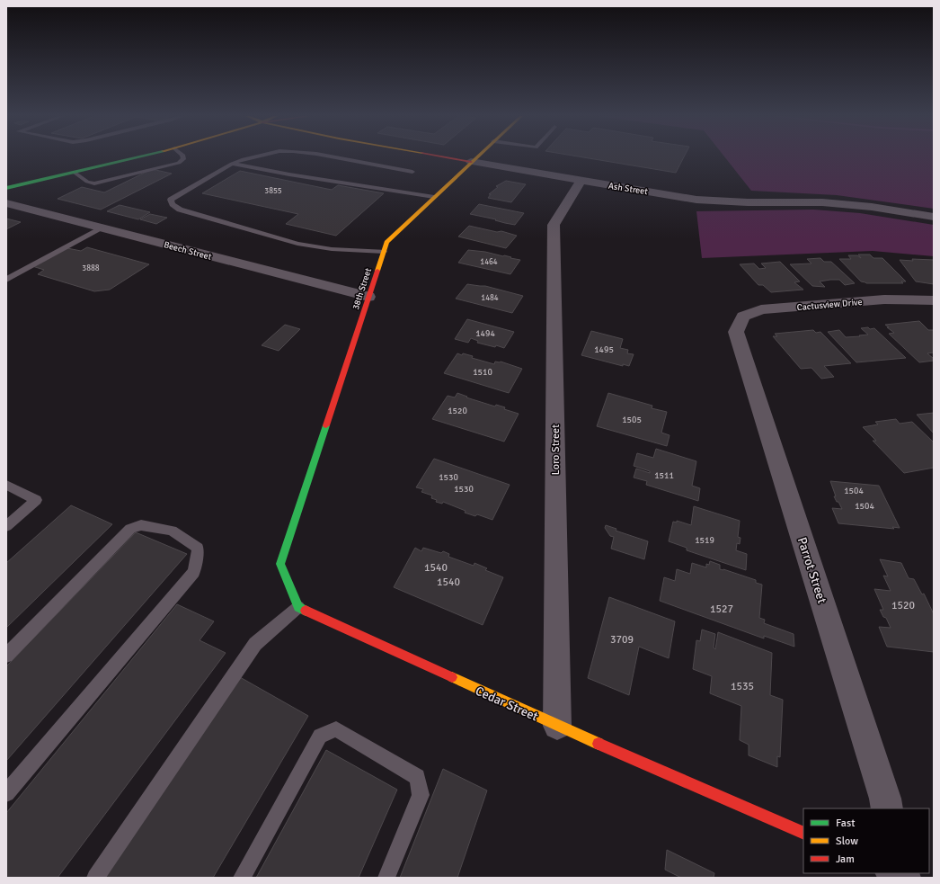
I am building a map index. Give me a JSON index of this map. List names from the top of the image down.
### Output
{
  "streets": {
    "main road": ["Ash Street", "38th Street", "Cedar Street"],
    "street": [
      "Beech Street",
      "Cactusview Drive",
      "Loro Street",
      "Parrot Street"
    ]
  },
  "crossings": [
    ["Ash Street", "38th Street"],
    ["Ash Street", "Loro Street"],
    ["Beech Street", "38th Street"],
    ["38th Street", "Cedar Street"],
    ["Cactusview Drive", "Parrot Street"],
    ["Loro Street", "Cedar Street"]
  ],
  "house_numbers": [
    "3855",
    "1464",
    "3888",
    "1484",
    "1494",
    "1495",
    "1510",
    "1520",
    "1505",
    "1511",
    "1530",
    "1530",
    "1504",
    "1504",
    "1519",
    "1540",
    "1540",
    "1520",
    "1527",
    "3709",
    "1535"
  ],
  "legend": ["Fast", "Slow", "Jam"]
}
